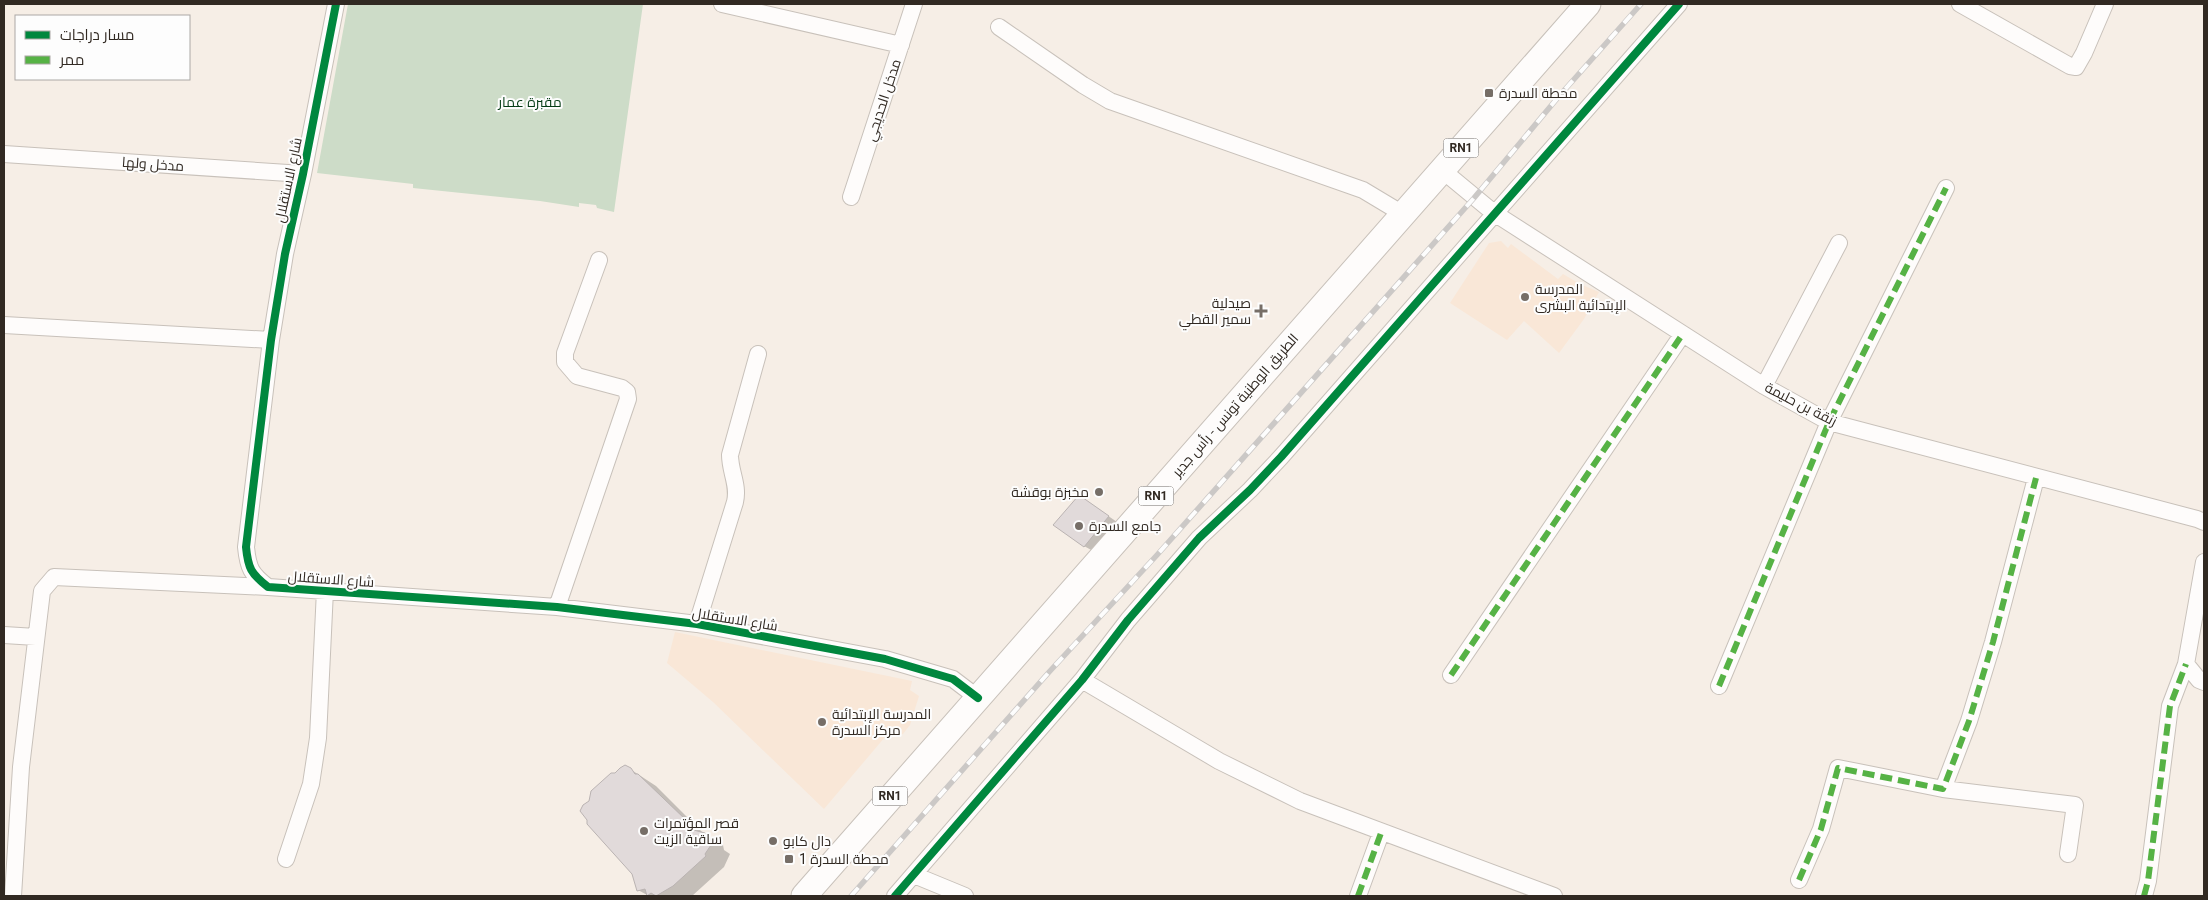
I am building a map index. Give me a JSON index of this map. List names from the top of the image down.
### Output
{
  "streets": {
    "main road": ["RN1", "الطريق الوطنية تونس - رأس جدير"],
    "street": [
      "مدخل الحديجي",
      "مدخل ولها",
      "شارع الاستقلال",
      "زنقة بن حليمة"
    ]
  },
  "crossings": [
    ["مدخل ولها", "شارع الاستقلال"],
    ["شارع الاستقلال", "الطريق الوطنية تونس - رأس جدير"],
    ["زنقة بن حليمة", "الطريق الوطنية تونس - رأس جدير"]
  ],
  "parks": ["مقبرة عمار"],
  "places": {
    "transit": ["محطة السدرة", "محطة السدرة 1"],
    "other": [
      "المدرسة الإبتدائية البشرى",
      "مخبزة بوقشة",
      "جامع السدرة",
      "المدرسة الإبتدائية مركز السدرة",
      "قصر المؤتمرات ساقية الزيت",
      "دال كابو"
    ],
    "health": ["صيدلية سمير القطي"]
  },
  "legend": ["مسار دراجات", "ممر"]
}
